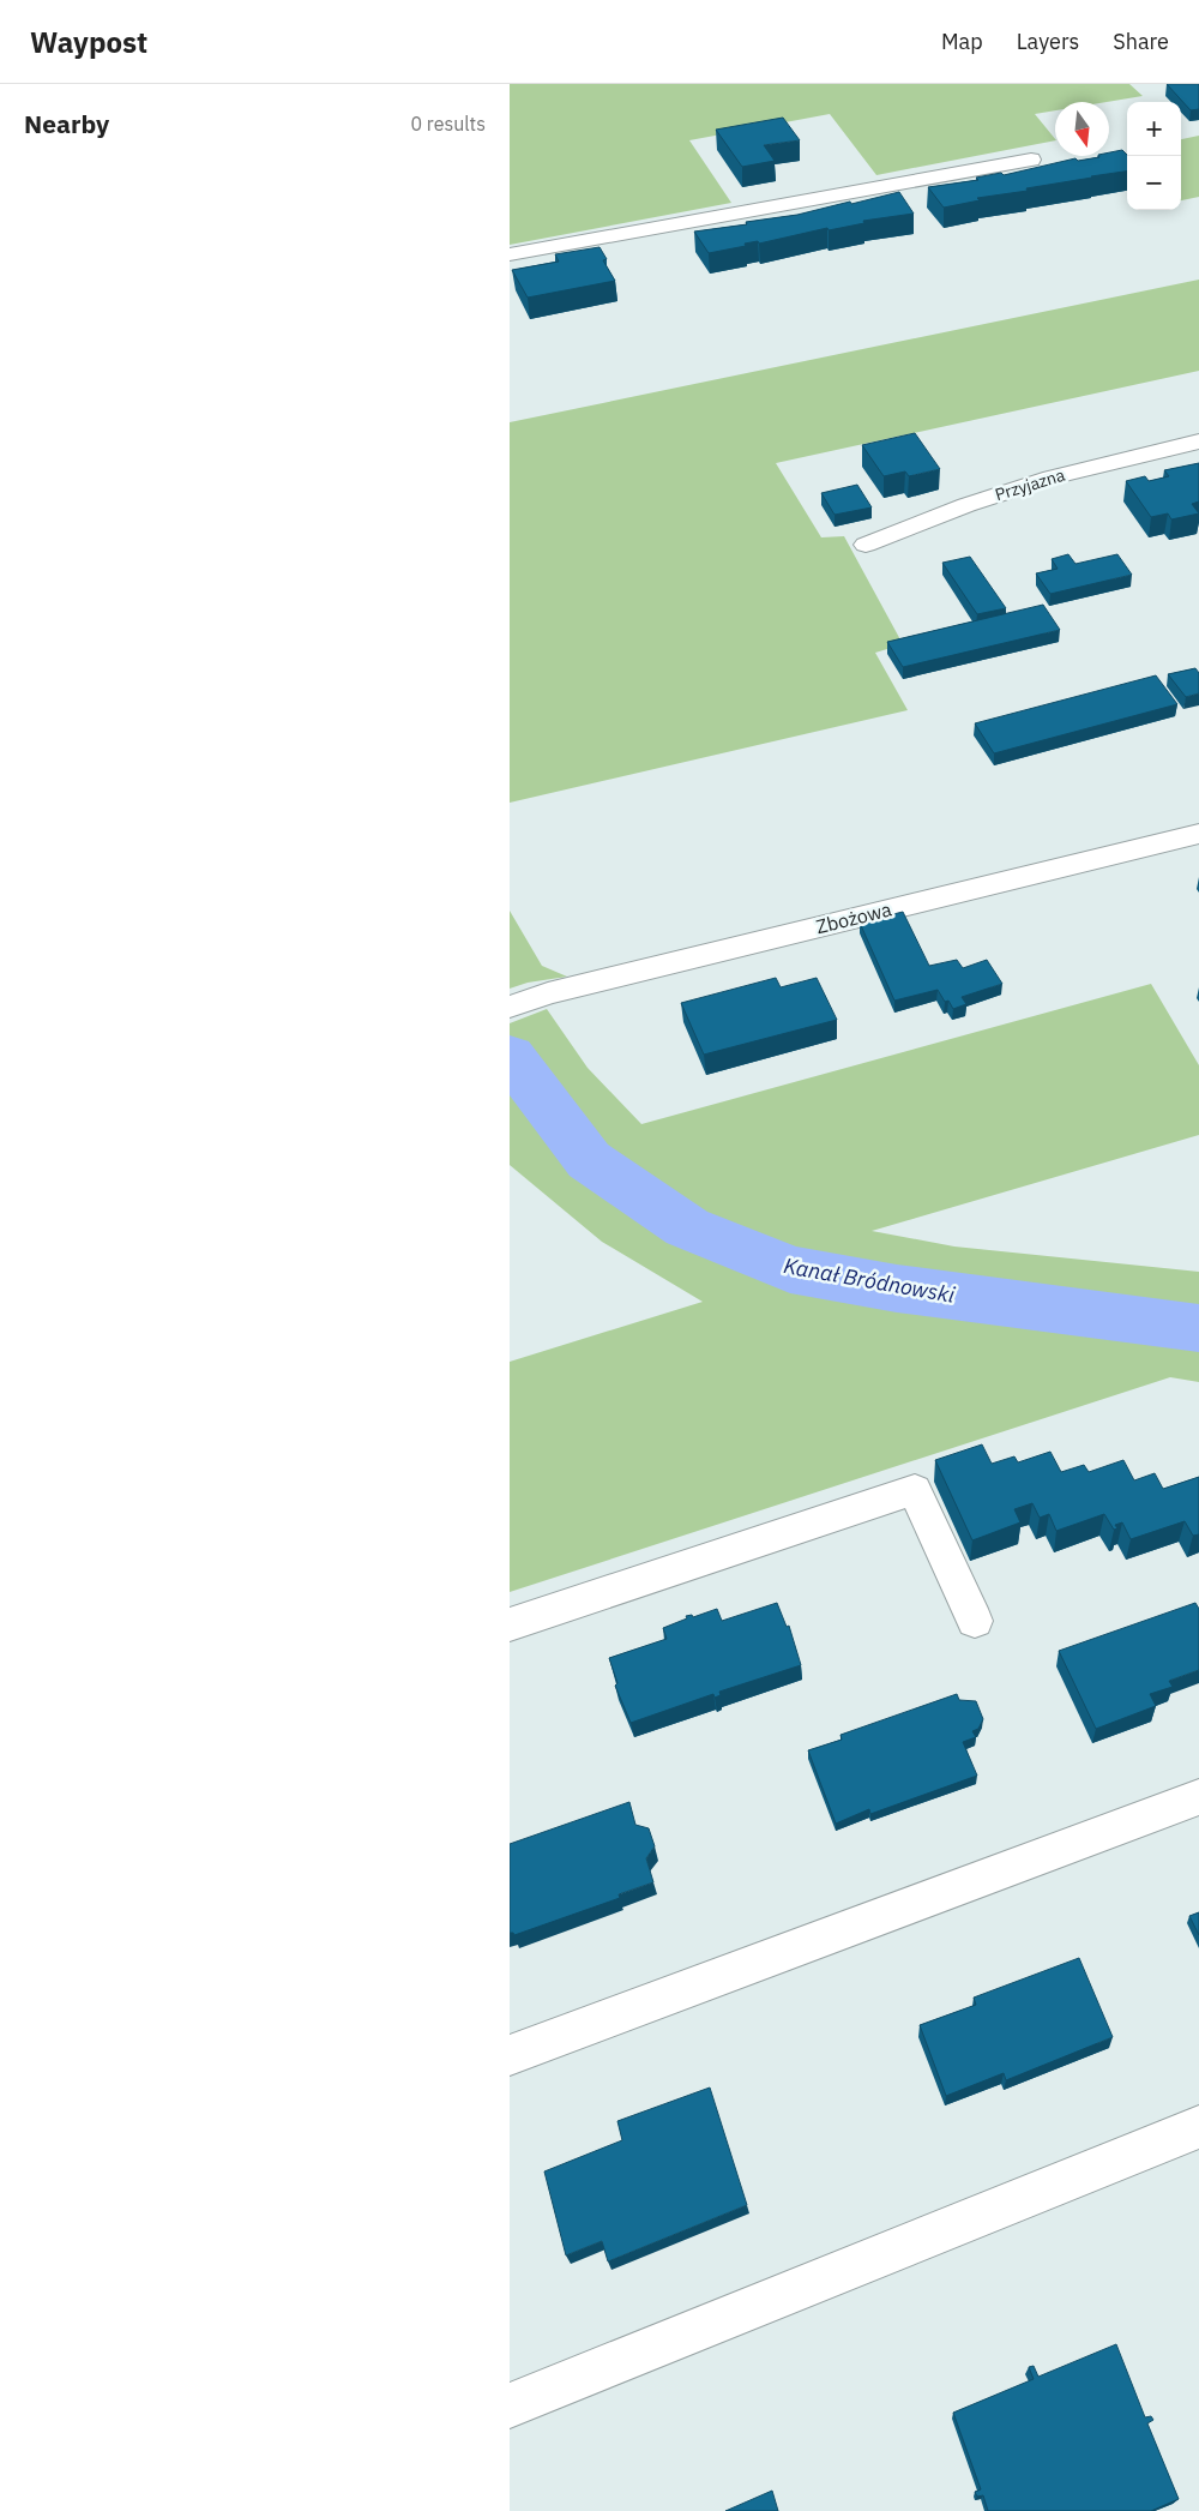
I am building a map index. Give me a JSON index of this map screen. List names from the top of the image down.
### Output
{
  "streets": {
    "street": ["Przyjazna", "Zbożowa"]
  },
  "water": ["Kanał Bródnowski"],
  "north": "bottom",
  "page": {
    "header": "Waypost",
    "nav": ["Map", "Layers", "Share"],
    "heading": ["Nearby", "0 results"],
    "map_buttons": ["+", "−"]
  }
}
